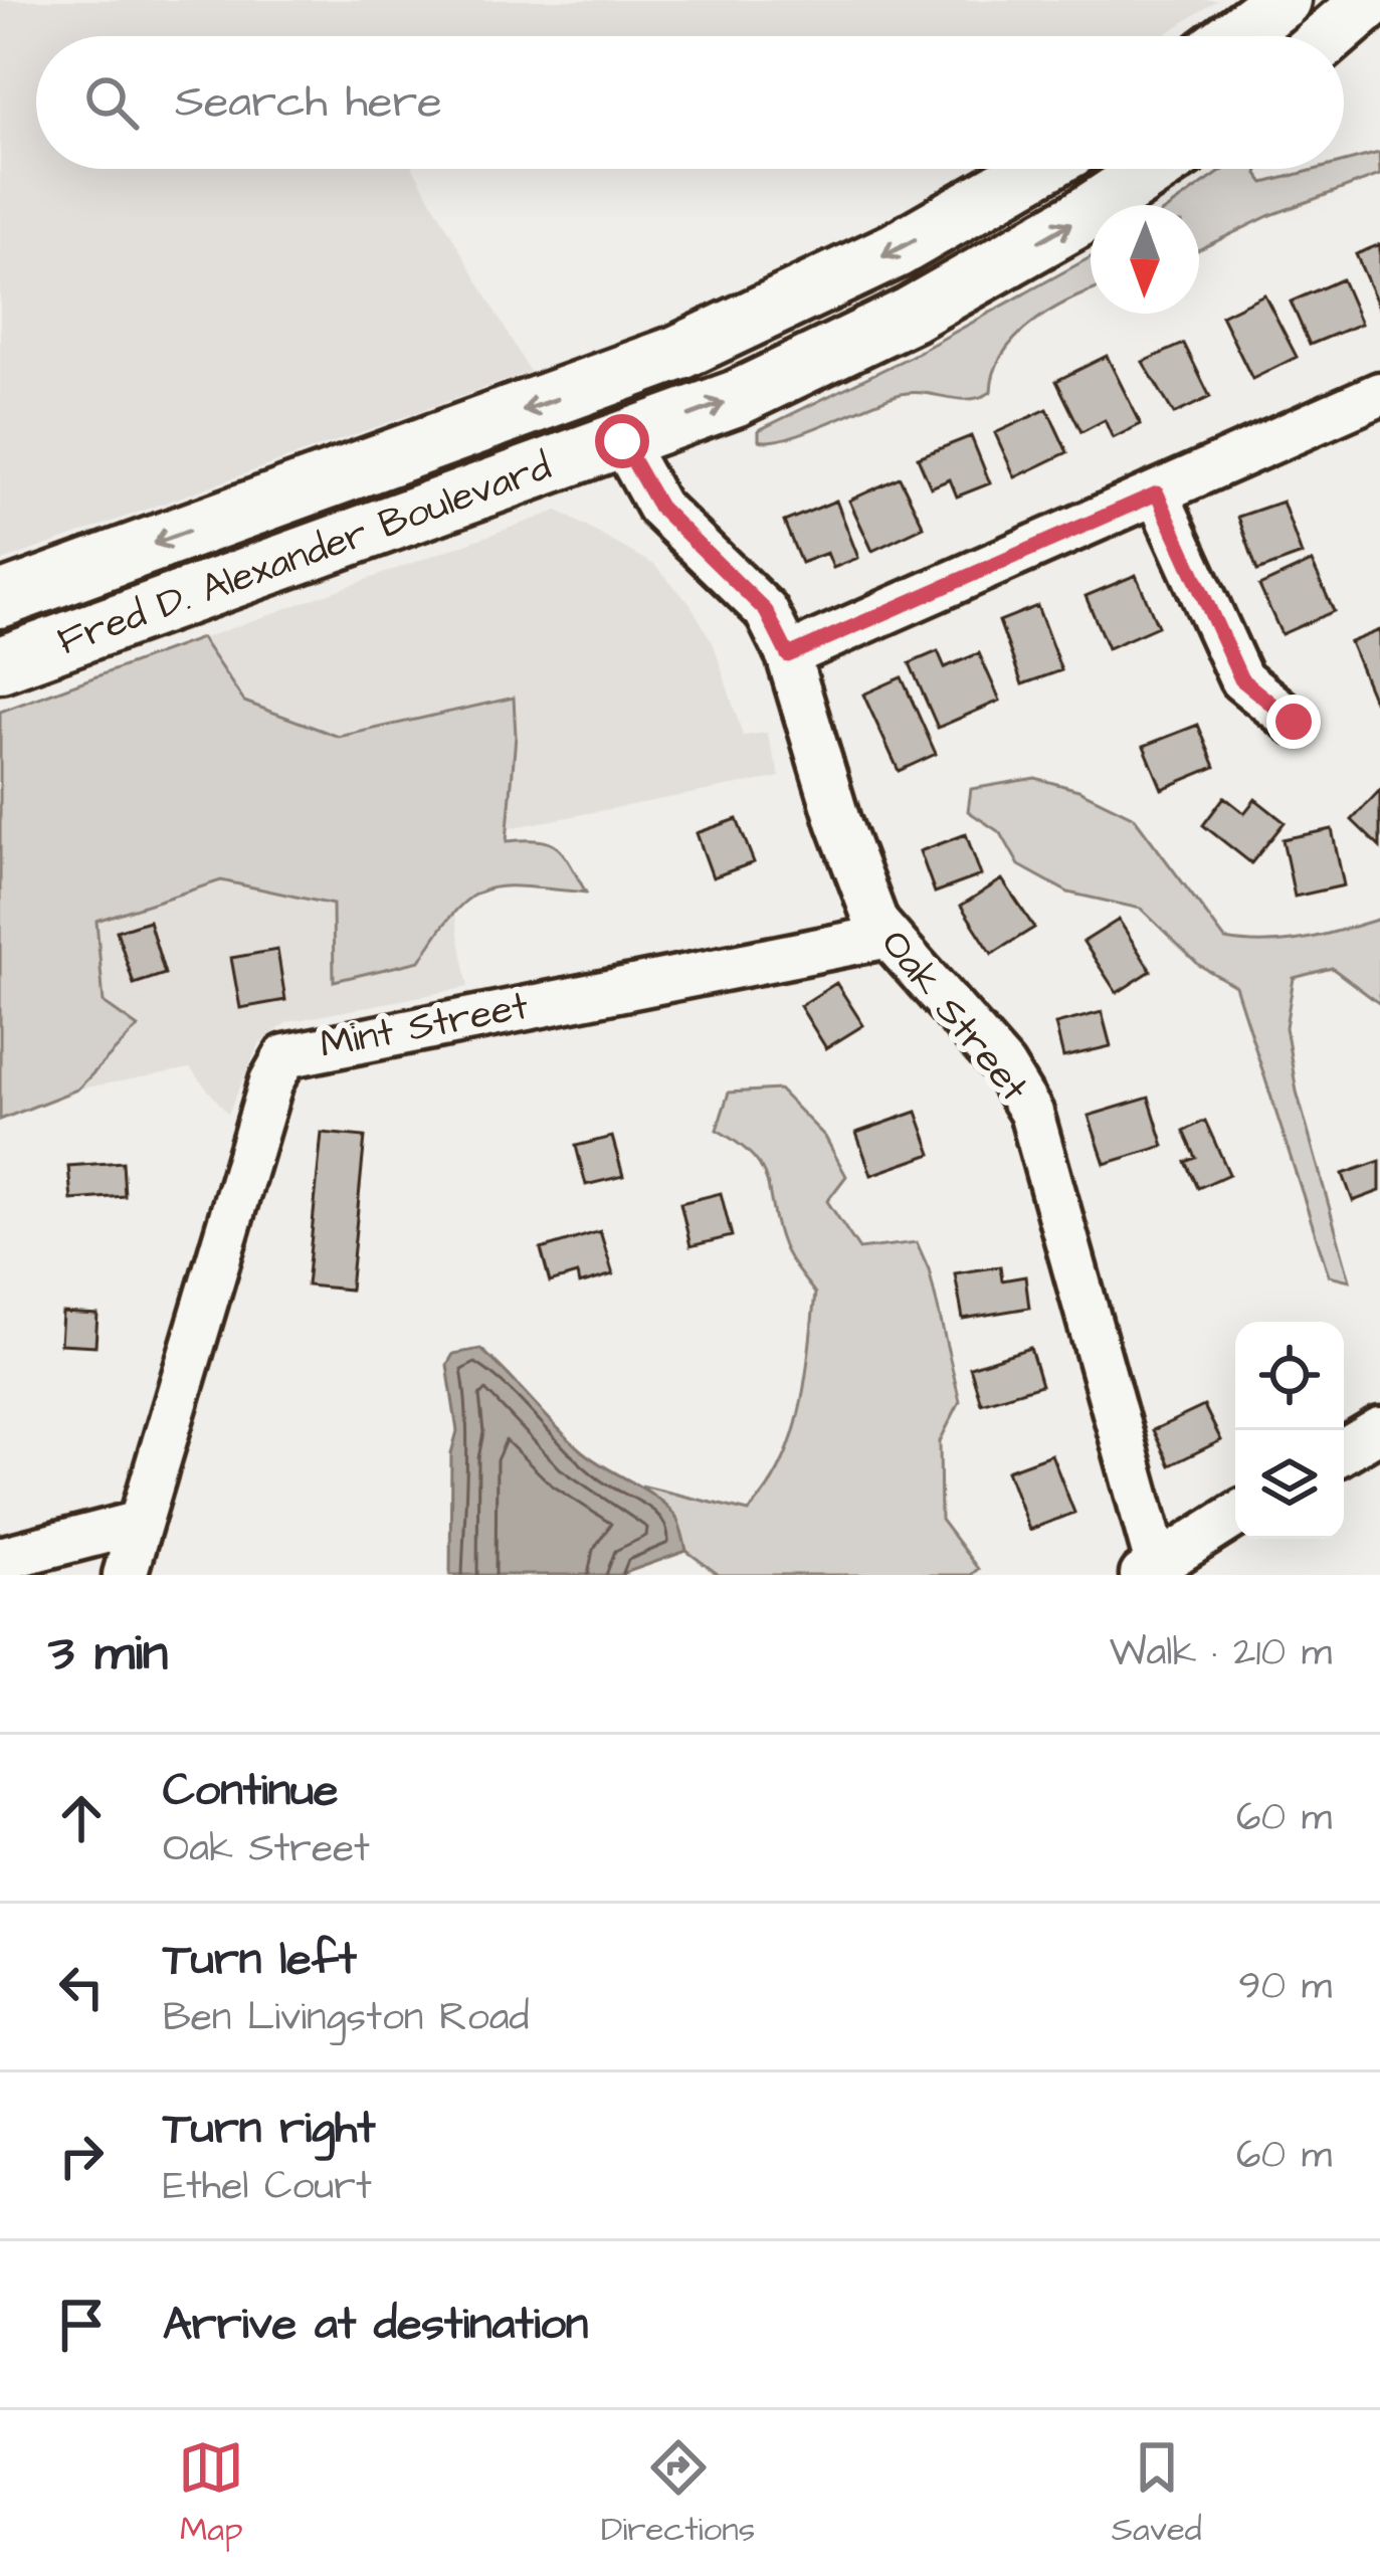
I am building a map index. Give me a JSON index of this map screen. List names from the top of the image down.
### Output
{
  "streets": {
    "main road": ["Fred D. Alexander Boulevard"],
    "street": ["Oak Street", "Mint Street"]
  },
  "crossings": [
    ["Fred D. Alexander Boulevard", "Oak Street"],
    ["Oak Street", "Mint Street"]
  ],
  "north": "bottom",
  "page": {
    "search": "Search here",
    "heading": ["3 min", "Walk · 210 m"],
    "list": [
      ["Continue", "Oak Street", "60 m"],
      ["Turn left", "Ben Livingston Road", "90 m"],
      ["Turn right", "Ethel Court", "60 m"],
      "Arrive at destination"
    ],
    "nav": ["Map", "Directions", "Saved"]
  }
}
